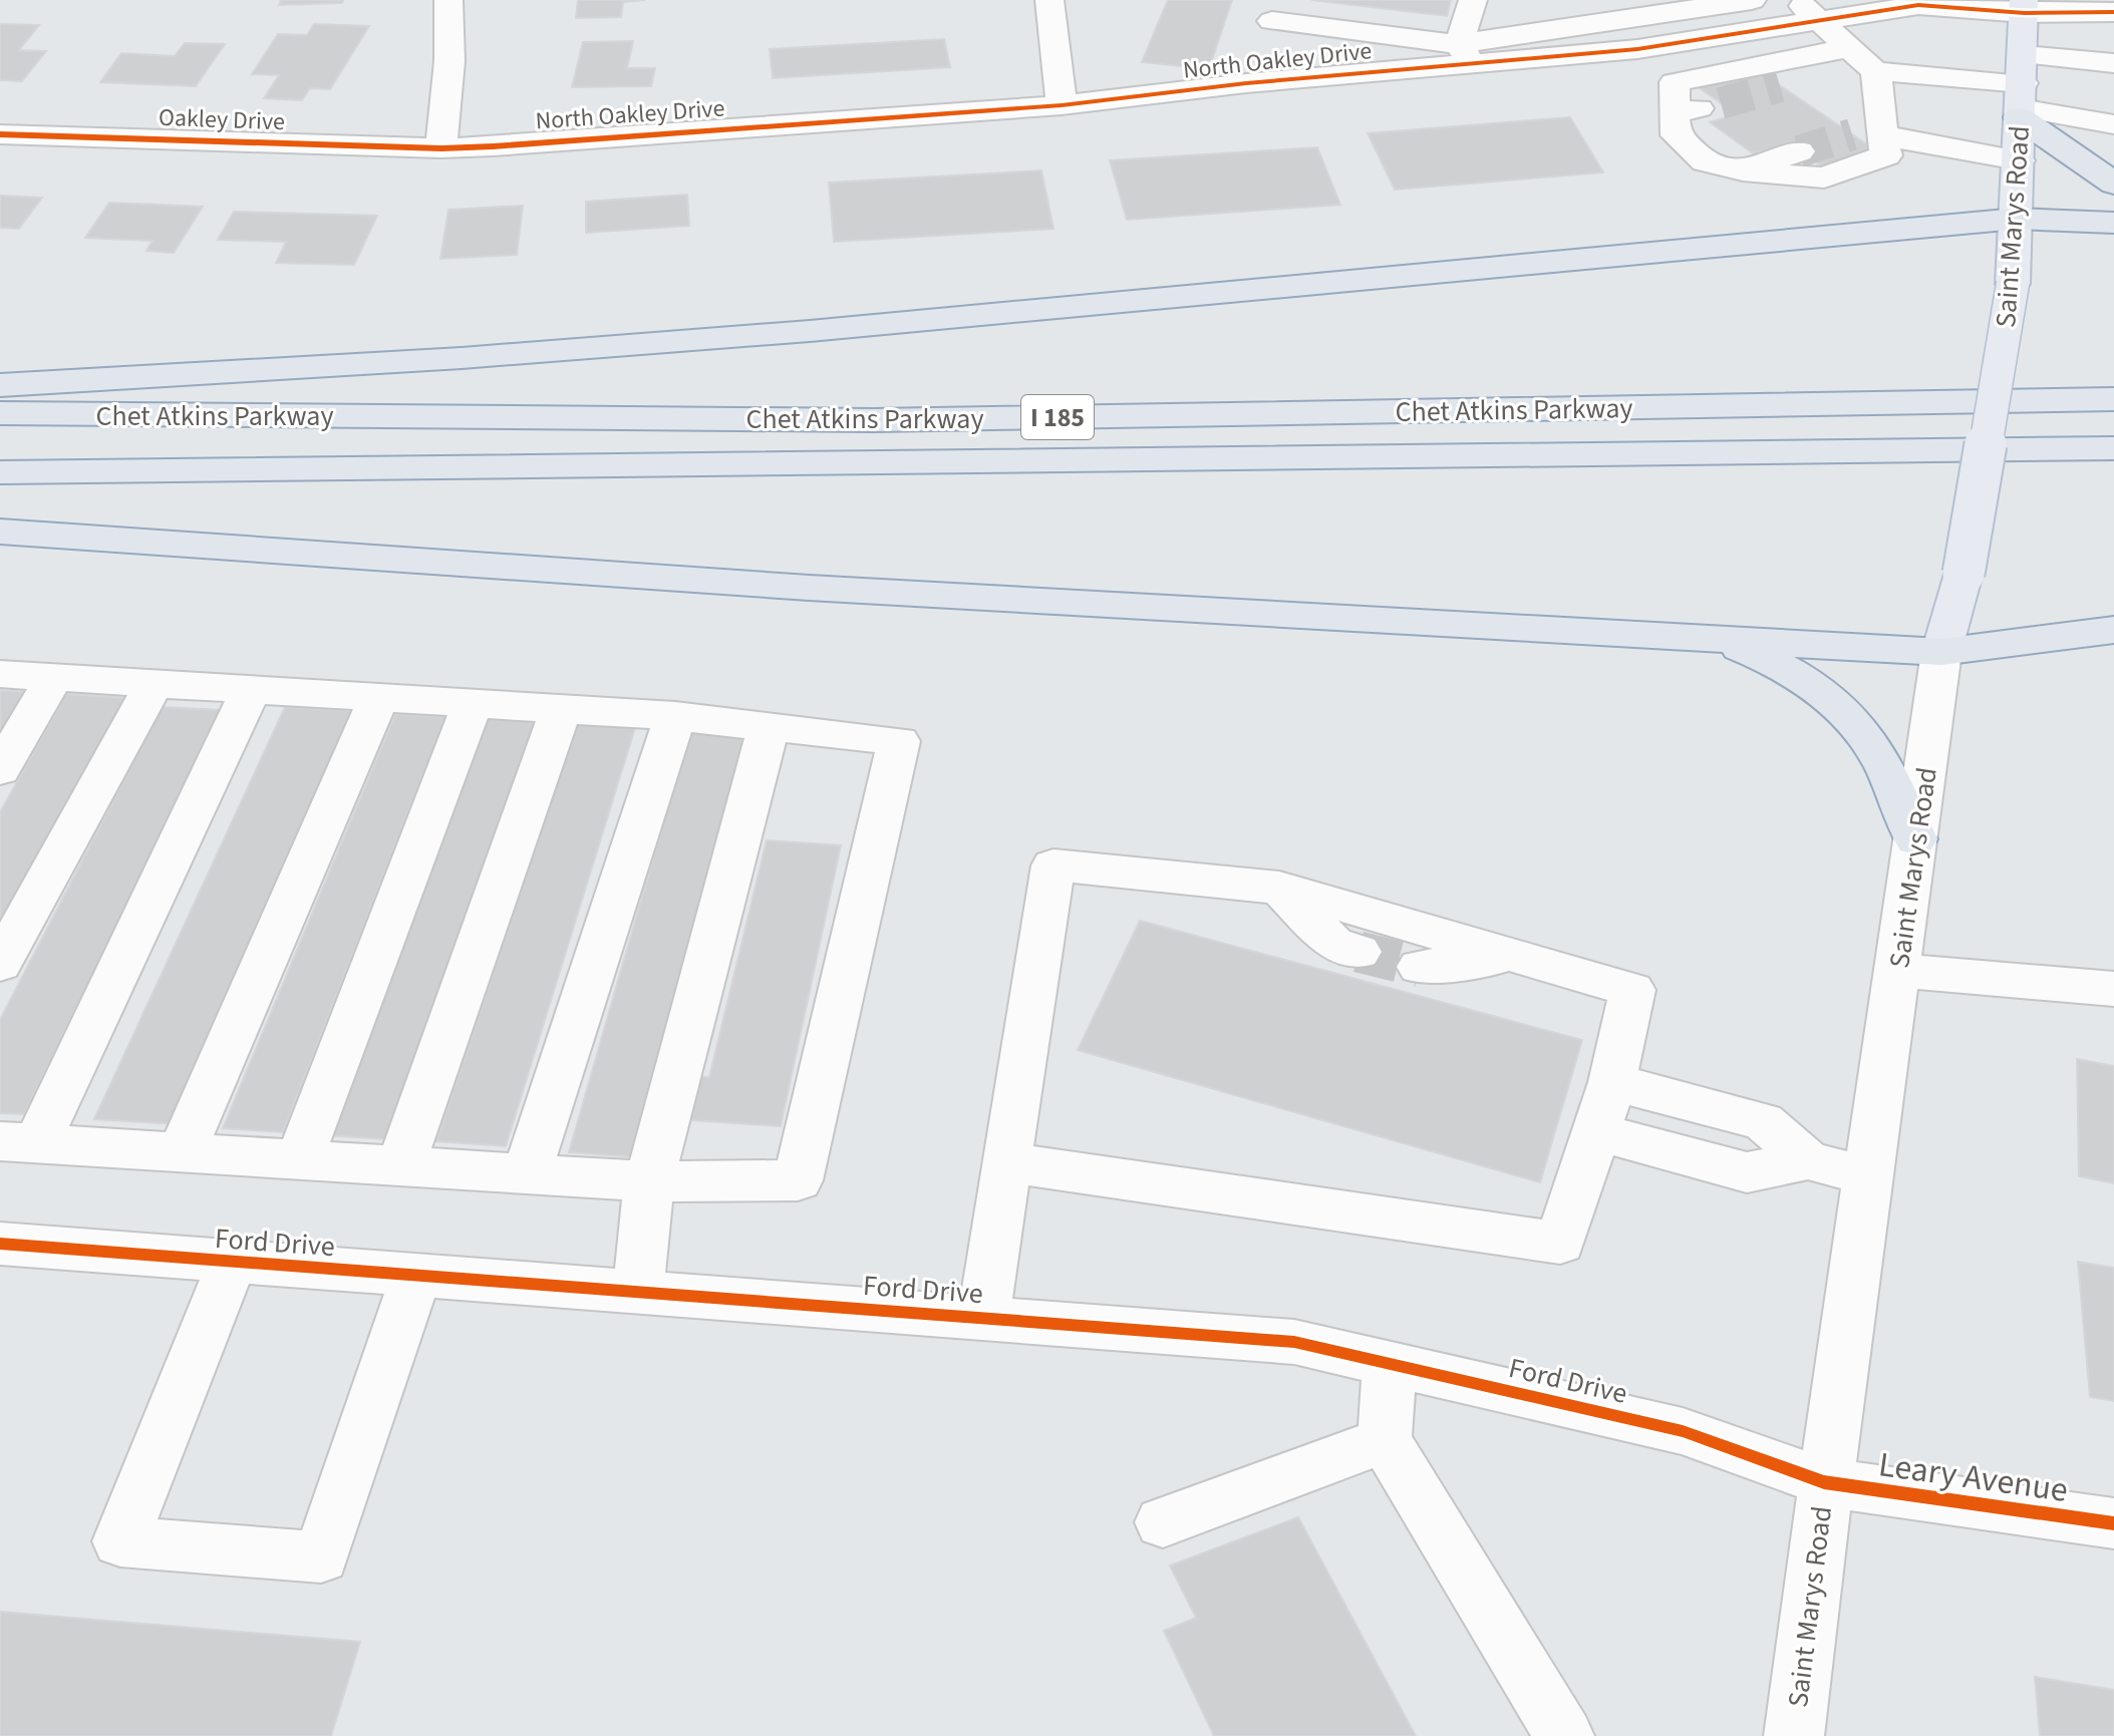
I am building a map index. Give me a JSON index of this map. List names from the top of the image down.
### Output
{
  "streets": {
    "highway": ["Chet Atkins Parkway", "I 185"],
    "main road": ["Saint Marys Road"],
    "street": [
      "North Oakley Drive",
      "Oakley Drive",
      "Ford Drive",
      "Leary Avenue"
    ]
  },
  "crossings": [
    ["North Oakley Drive", "Oakley Drive"],
    ["North Oakley Drive", "Saint Marys Road"],
    ["Saint Marys Road", "Ford Drive"],
    ["Saint Marys Road", "Leary Avenue"],
    ["Ford Drive", "Leary Avenue"]
  ]
}
